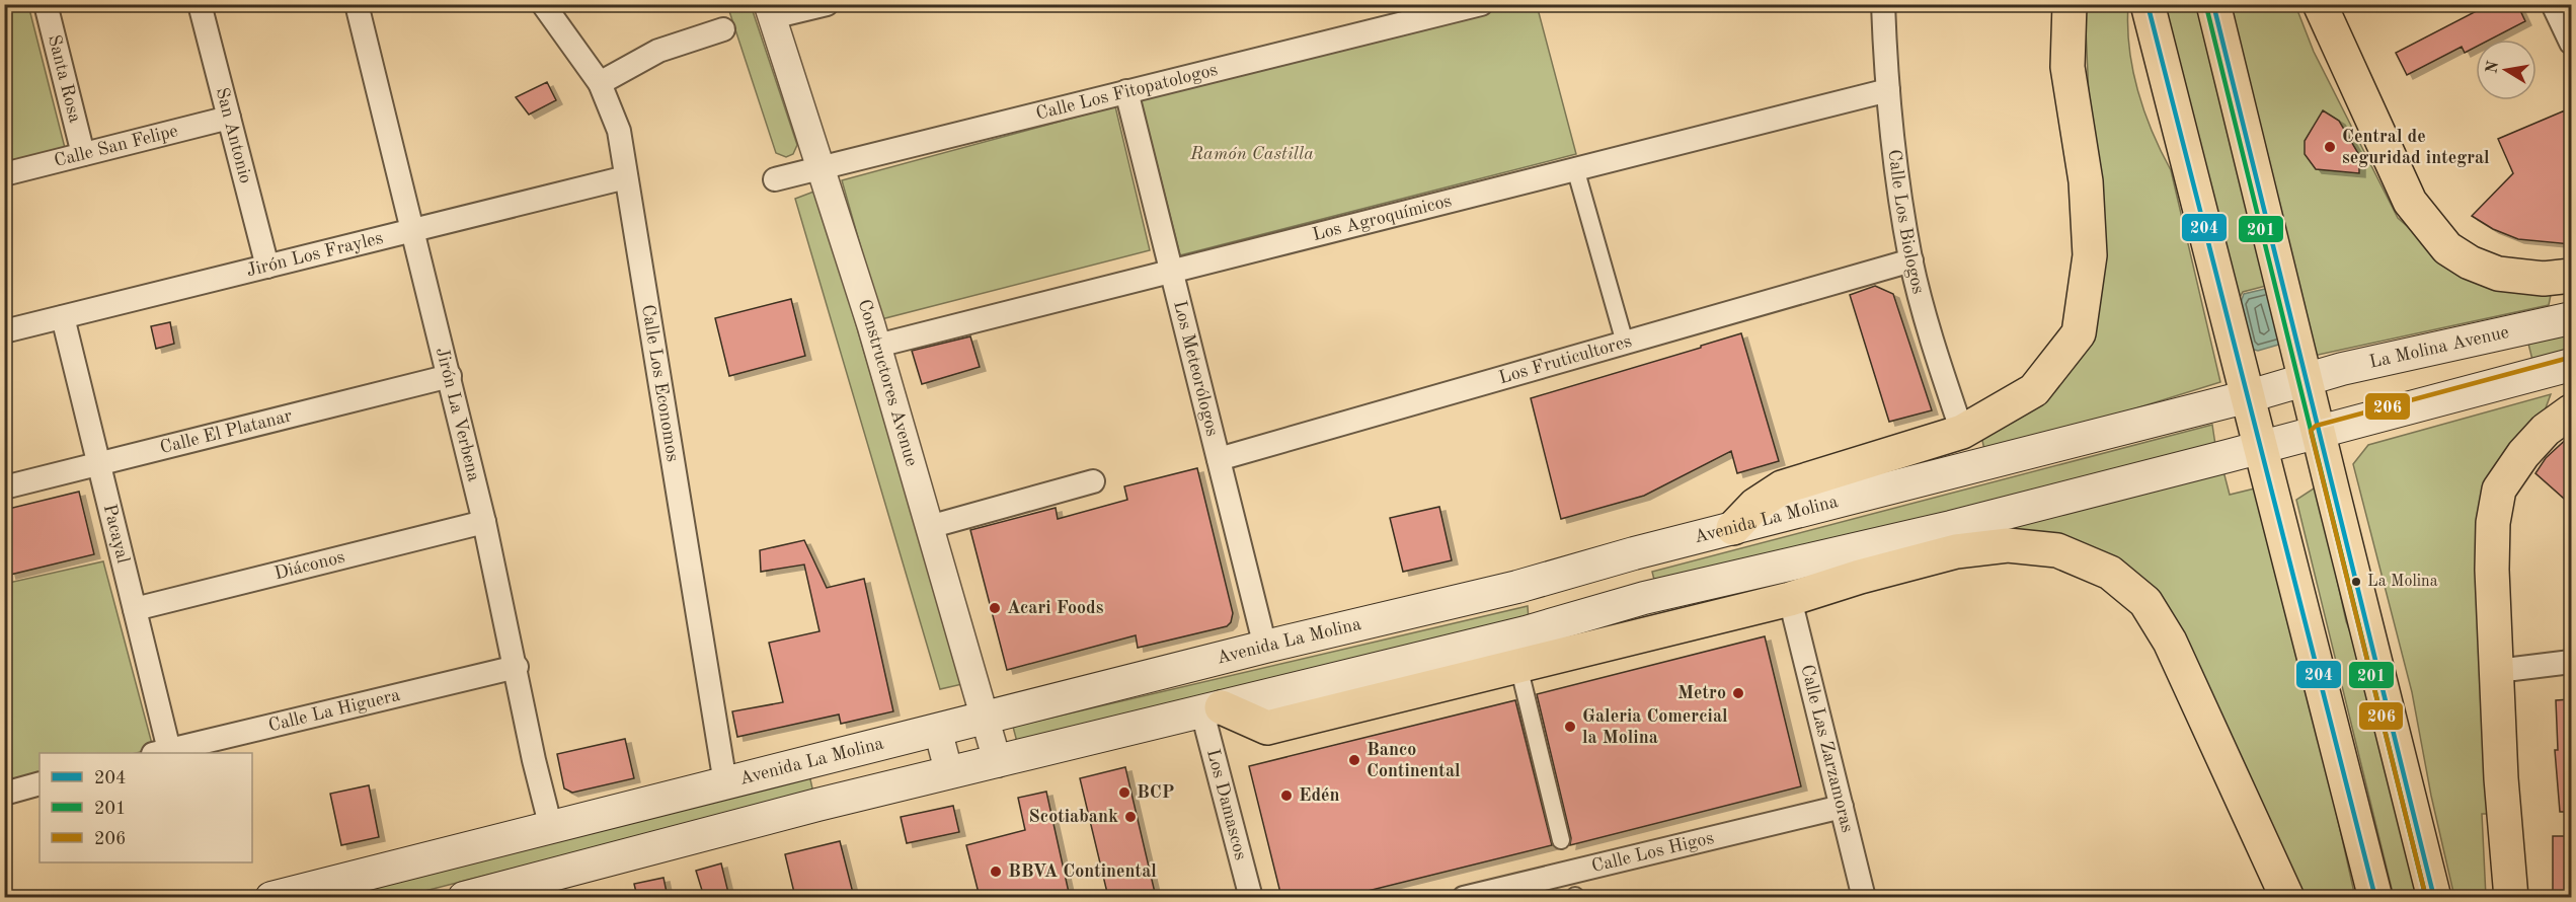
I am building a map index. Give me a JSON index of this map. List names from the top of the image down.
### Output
{
  "streets": {
    "main road": ["La Molina Avenue", "Avenida La Molina"],
    "street": [
      "Santa Rosa",
      "Calle Los Fitopatologos",
      "San Antonio",
      "Calle San Felipe",
      "Los Agroquímicos",
      "Calle Los Biologos",
      "Jirón Los Frayles",
      "Los Fruticultores",
      "Los Meteorólogos",
      "Constructores Avenue",
      "Calle Los Economos",
      "Jirón La Verbena",
      "Calle El Platanar",
      "Pacayal",
      "Diáconos",
      "Calle La Higuera",
      "Calle Las Zarzamoras",
      "Los Damascos",
      "Calle Los Higos"
    ]
  },
  "crossings": [
    ["Santa Rosa", "Calle San Felipe"],
    ["Calle Los Fitopatologos", "Los Meteorólogos"],
    ["Calle Los Fitopatologos", "Constructores Avenue"],
    ["San Antonio", "Calle San Felipe"],
    ["San Antonio", "Jirón Los Frayles"],
    ["Los Agroquímicos", "Calle Los Biologos"],
    ["Los Agroquímicos", "Los Meteorólogos"],
    ["Los Agroquímicos", "Constructores Avenue"],
    ["Calle Los Biologos", "Los Fruticultores"],
    ["Jirón Los Frayles", "Calle Los Economos"],
    ["Jirón Los Frayles", "Jirón La Verbena"],
    ["Jirón Los Frayles", "Pacayal"],
    ["La Molina Avenue", "Avenida La Molina"],
    ["Los Fruticultores", "Los Meteorólogos"],
    ["Los Meteorólogos", "Avenida La Molina"],
    ["Constructores Avenue", "Avenida La Molina"],
    ["Calle Los Economos", "Avenida La Molina"],
    ["Jirón La Verbena", "Calle El Platanar"],
    ["Jirón La Verbena", "Avenida La Molina"],
    ["Jirón La Verbena", "Diáconos"],
    ["Jirón La Verbena", "Calle La Higuera"],
    ["Calle El Platanar", "Pacayal"],
    ["Pacayal", "Diáconos"],
    ["Pacayal", "Calle La Higuera"],
    ["Calle Las Zarzamoras", "Calle Los Higos"]
  ],
  "parks": ["Ramón Castilla"],
  "places": [
    "Central de seguridad integral",
    "La Molina",
    "Acari Foods",
    "Metro",
    "Galeria Comercial la Molina",
    "Banco Continental",
    "BCP",
    "Edén",
    "Scotiabank",
    "BBVA Continental"
  ],
  "lines": ["transit line 204", "transit line 201", "transit line 206"],
  "legend": ["204", "201", "206"],
  "north": "left"
}
